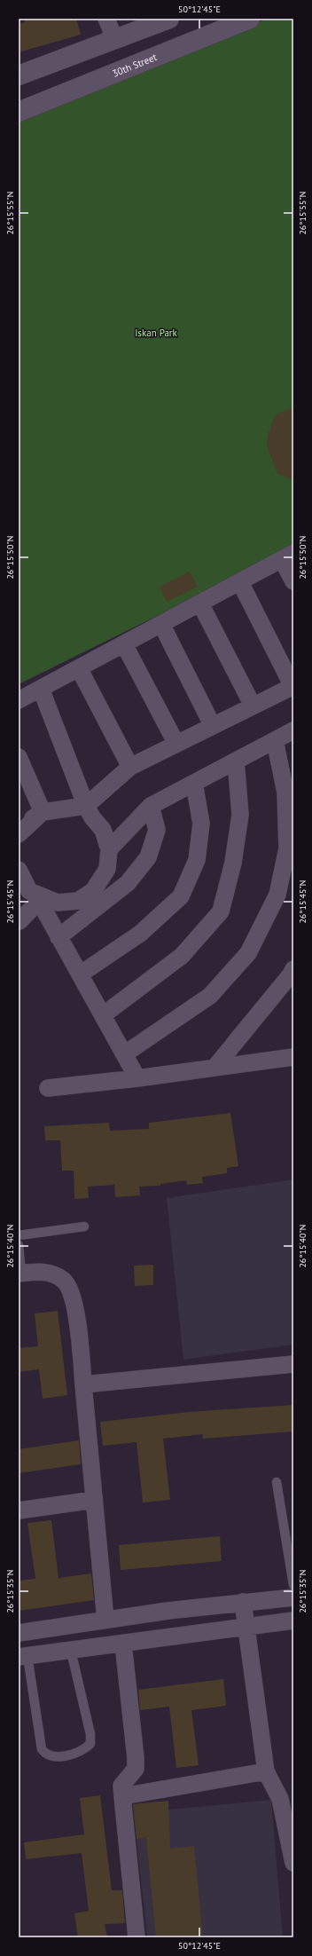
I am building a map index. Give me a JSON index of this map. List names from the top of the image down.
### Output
{
  "streets": {
    "street": ["30th Street"]
  },
  "parks": ["Iskan Park"],
  "coordinates": [
    "50°12'45\"E",
    "26°15'55\"N",
    "26°15'50\"N",
    "26°15'45\"N",
    "26°15'40\"N",
    "26°15'35\"N"
  ]
}
